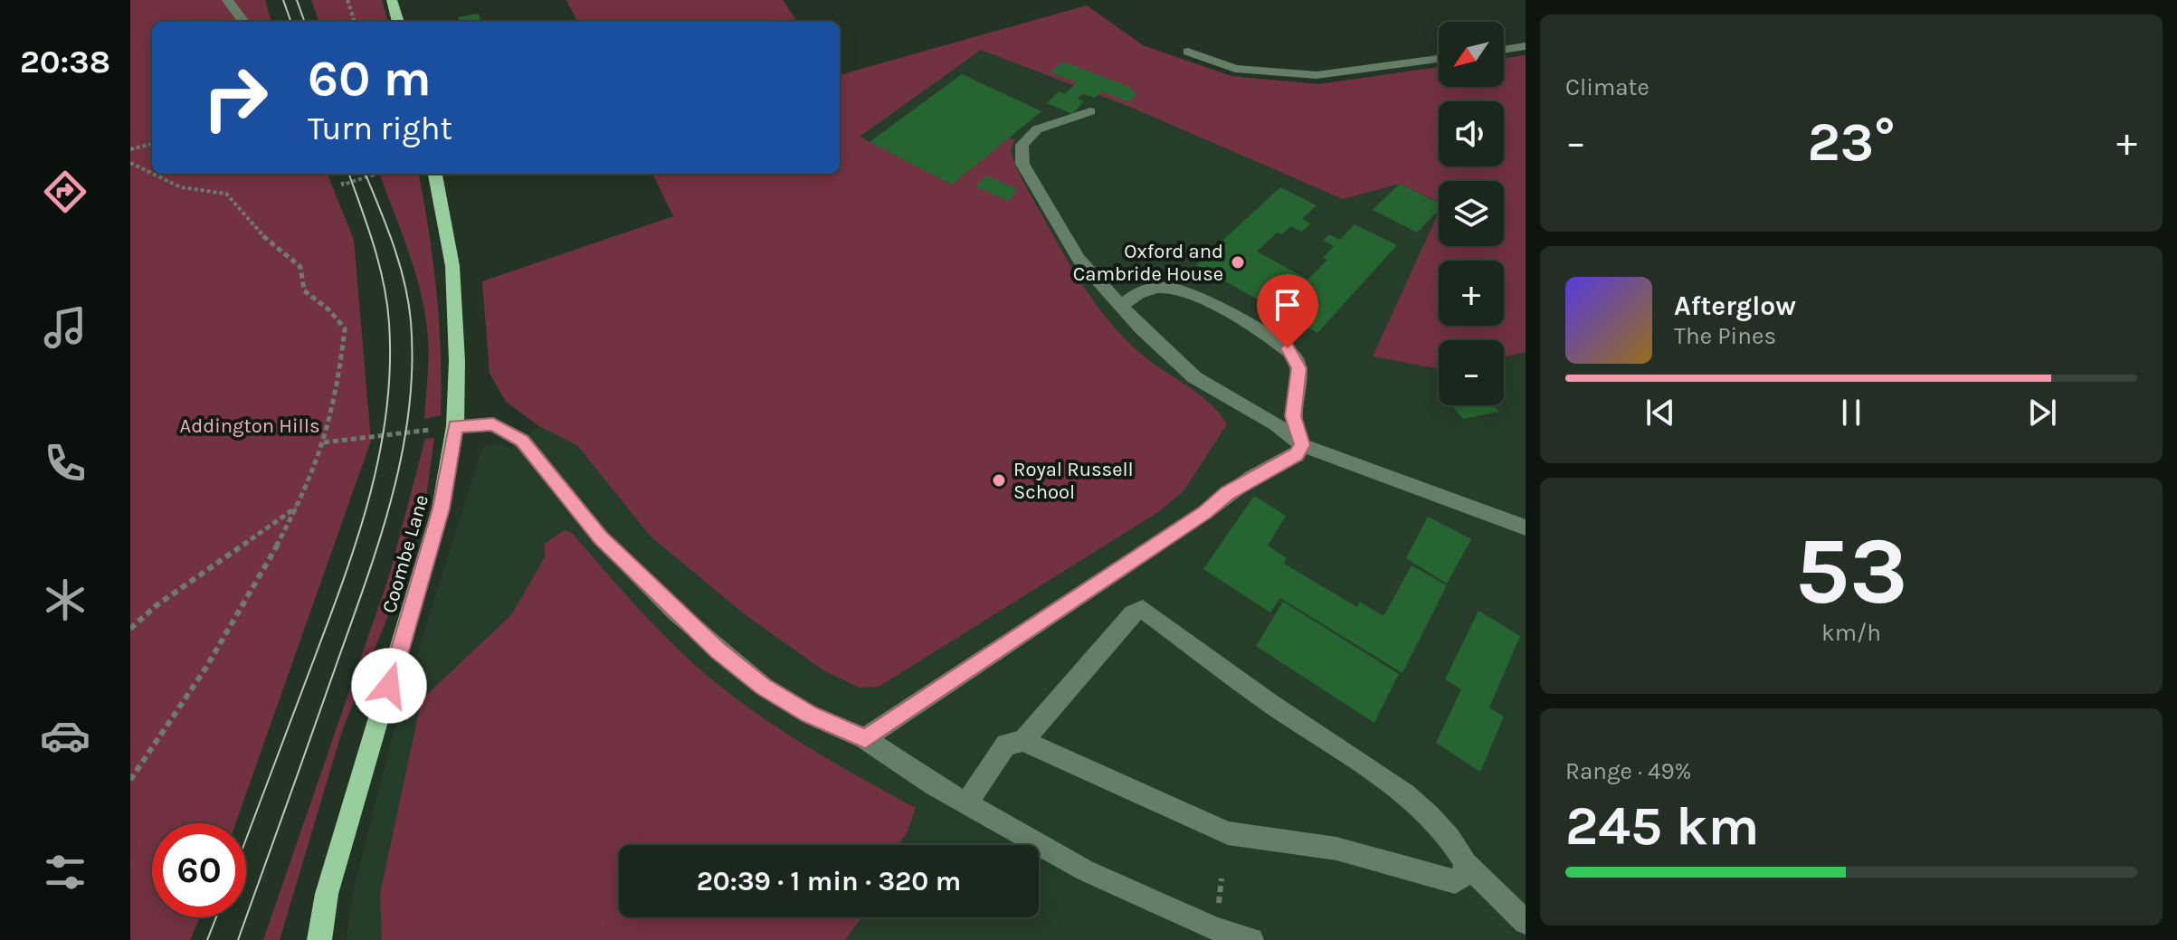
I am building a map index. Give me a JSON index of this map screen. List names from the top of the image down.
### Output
{
  "streets": {
    "main road": ["Coombe Lane"]
  },
  "parks": ["Addington Hills"],
  "places": ["Oxford and Cambride House", "Royal Russell School"],
  "north": "bottom left",
  "page": {
    "tabs": "20:38",
    "tile": [
      "Climate",
      ["53", "km/h"],
      ["Range · 49%", "245 km"]
    ],
    "map_buttons": ["+", "−"],
    "turn": ["60 m", "Turn right"],
    "heat": ["−", "23°", "+"],
    "song": ["Afterglow", "The Pines"],
    "limit": "60",
    "trip": "20:39 · 1 min · 320 m"
  }
}
